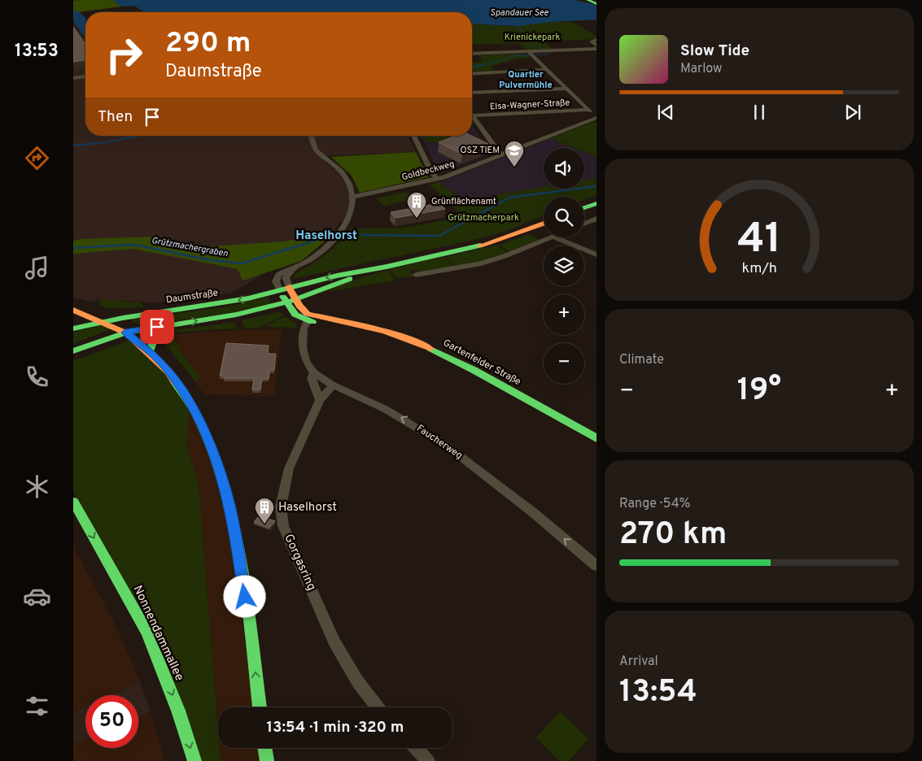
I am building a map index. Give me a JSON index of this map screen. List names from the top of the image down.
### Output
{
  "streets": {
    "main road": ["Daumstraße", "Gartenfelder Straße", "Nonnendammallee"],
    "street": [
      "Elsa-Wagner-Straße",
      "Goldbeckweg",
      "Faucherweg",
      "Gorgasring"
    ]
  },
  "crossings": [
    ["Daumstraße", "Gartenfelder Straße"],
    ["Gartenfelder Straße", "Faucherweg"],
    ["Faucherweg", "Gorgasring"]
  ],
  "one_way": ["Faucherweg", "Nonnendammallee"],
  "districts": ["Quartier Pulvermühle", "Haselhorst"],
  "water": ["Spandauer See", "Grützmachergraben"],
  "parks": ["Krienickepark", "Grützmacherpark"],
  "places": {
    "school or university": ["OSZ TIEM"],
    "building": ["Grünflächenamt", "Haselhorst"]
  },
  "page": {
    "tabs": "13:53",
    "turn": ["290 m", "Daumstraße"],
    "song": ["Slow Tide", "Marlow"],
    "then": "Then",
    "map_buttons": ["+", "−"],
    "tile": [
      "Climate",
      ["Range · 54%", "270 km"],
      ["Arrival", "13:54"]
    ],
    "heat": ["−", "19°", "+"],
    "limit": "50",
    "trip": "13:54 · 1 min · 320 m",
    "gauge": ["41", "km/h"]
  }
}
